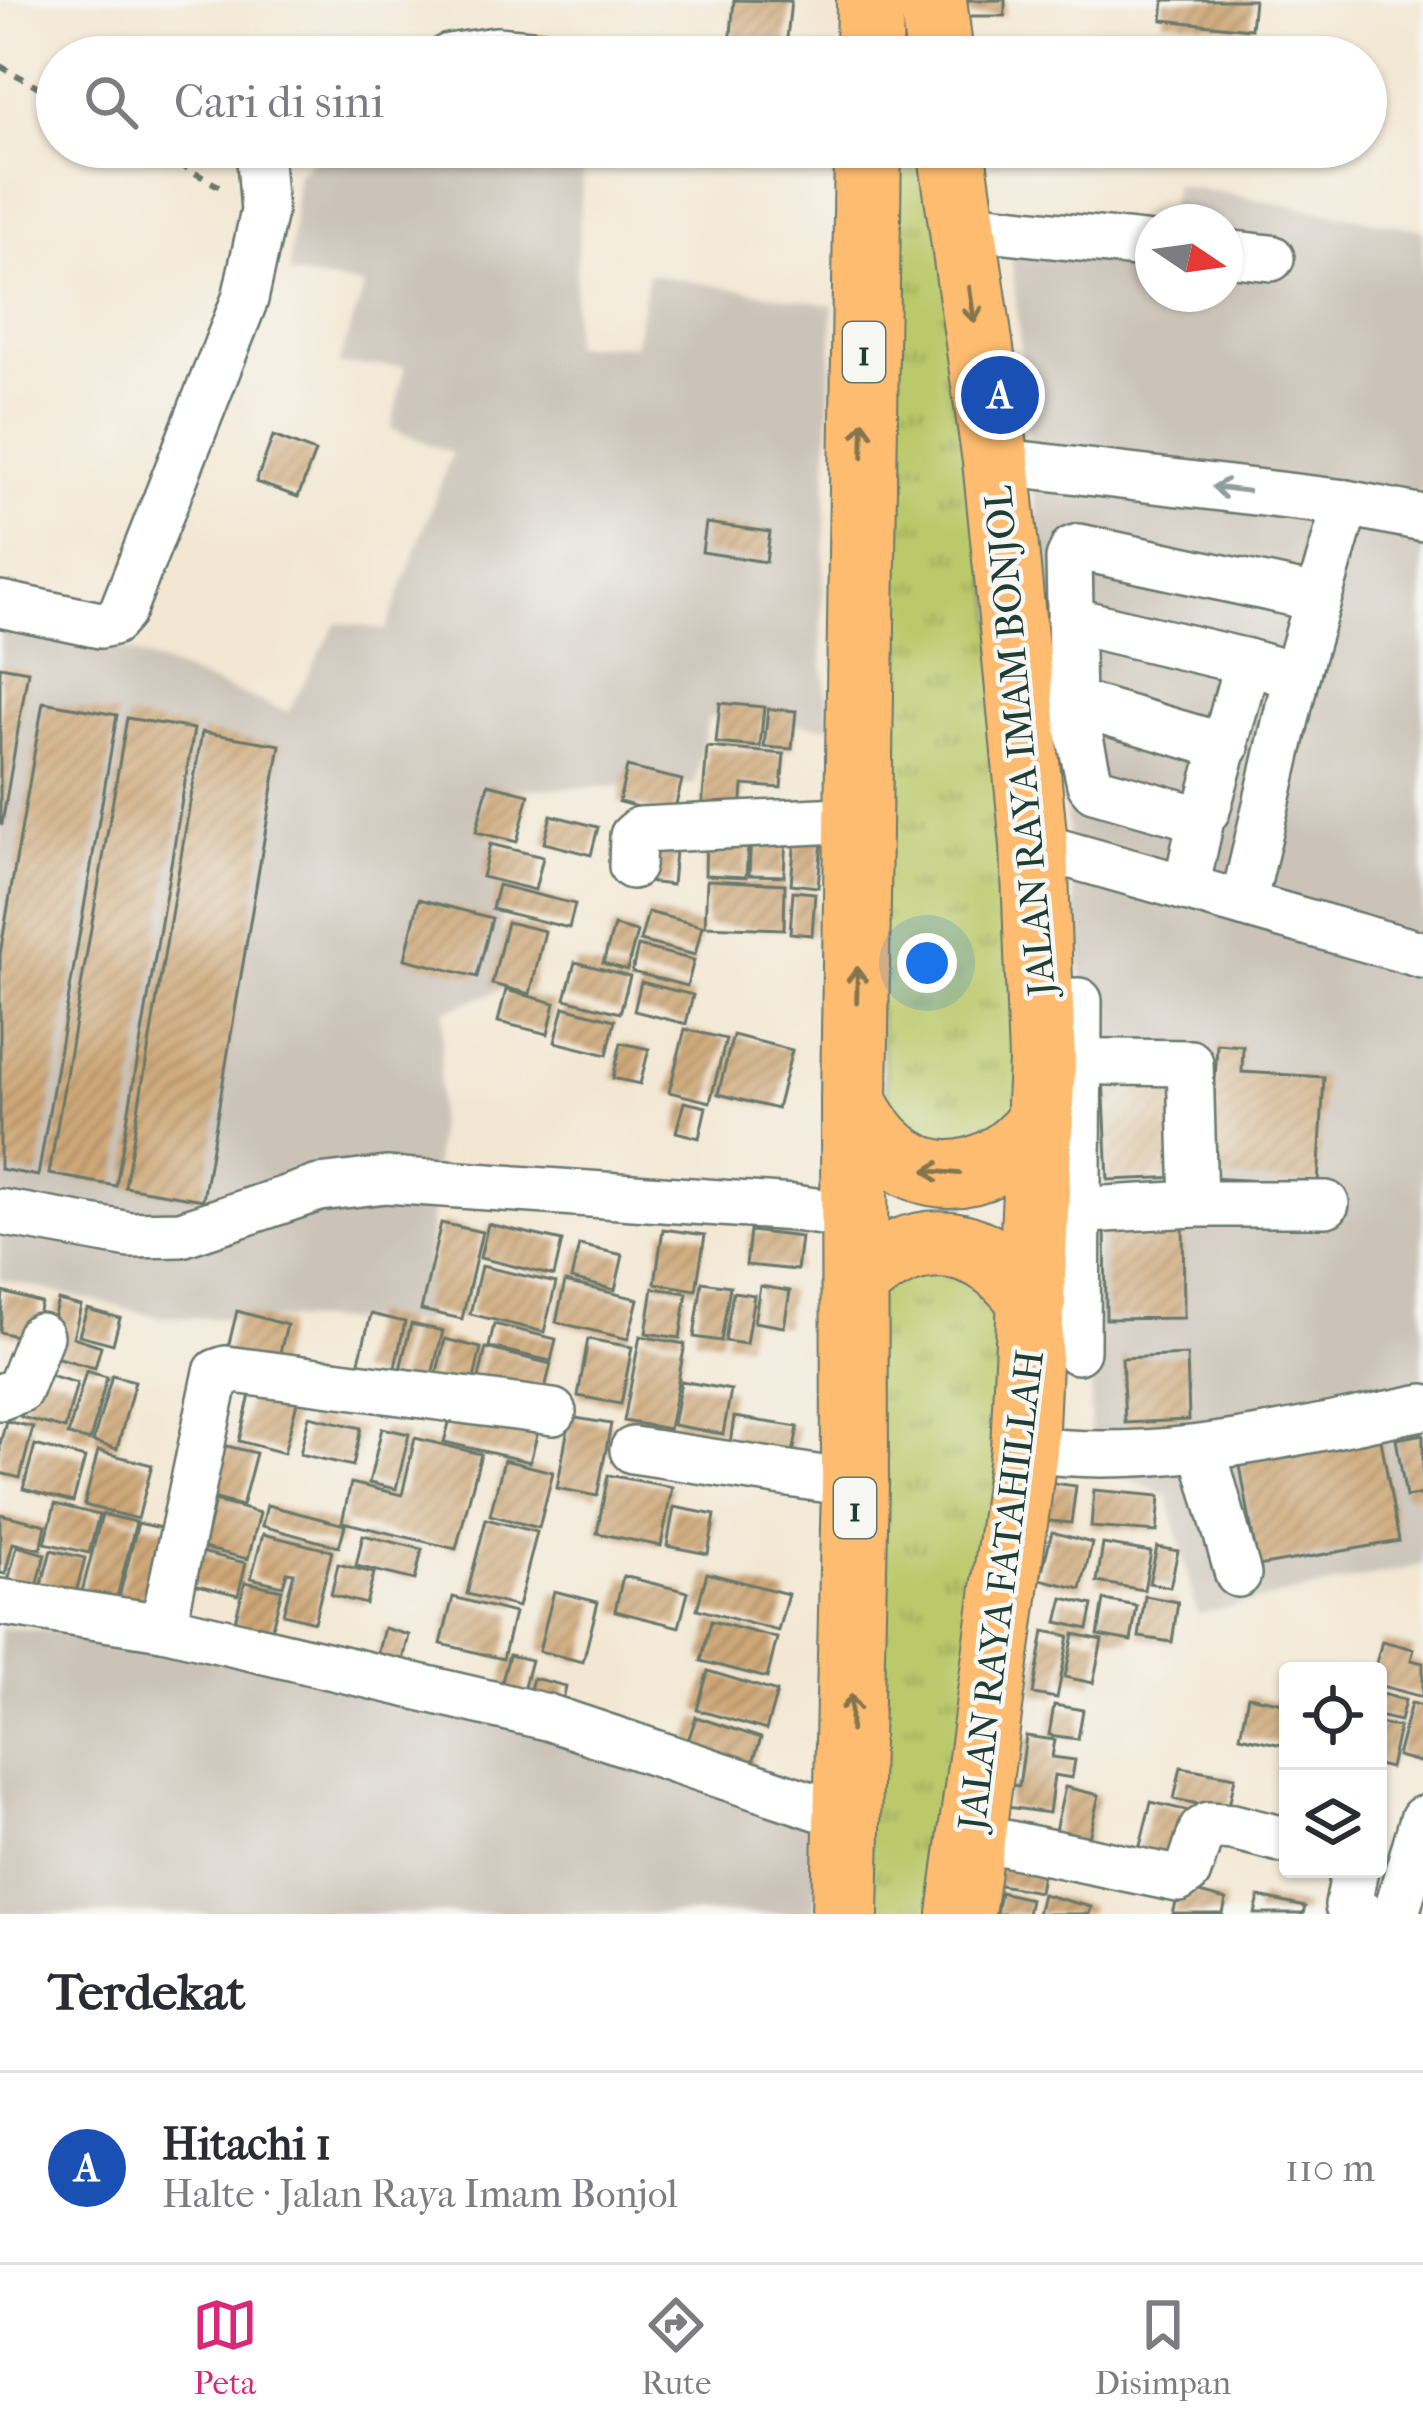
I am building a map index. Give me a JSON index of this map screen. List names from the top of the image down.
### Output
{
  "streets": {
    "highway": ["1", "JALAN RAYA IMAM BONJOL", "JALAN RAYA FATAHILLAH"]
  },
  "crossings": [
    ["JALAN RAYA IMAM BONJOL", "JALAN RAYA FATAHILLAH"]
  ],
  "north": "right",
  "page": {
    "search": "Cari di sini",
    "pins": "A",
    "heading": "Terdekat",
    "list": [
      {
        "mark": "A",
        "name": "Hitachi 1",
        "note": "Halte · Jalan Raya Imam Bonjol",
        "value": "110 m"
      }
    ],
    "nav": ["Peta", "Rute", "Disimpan"]
  }
}
